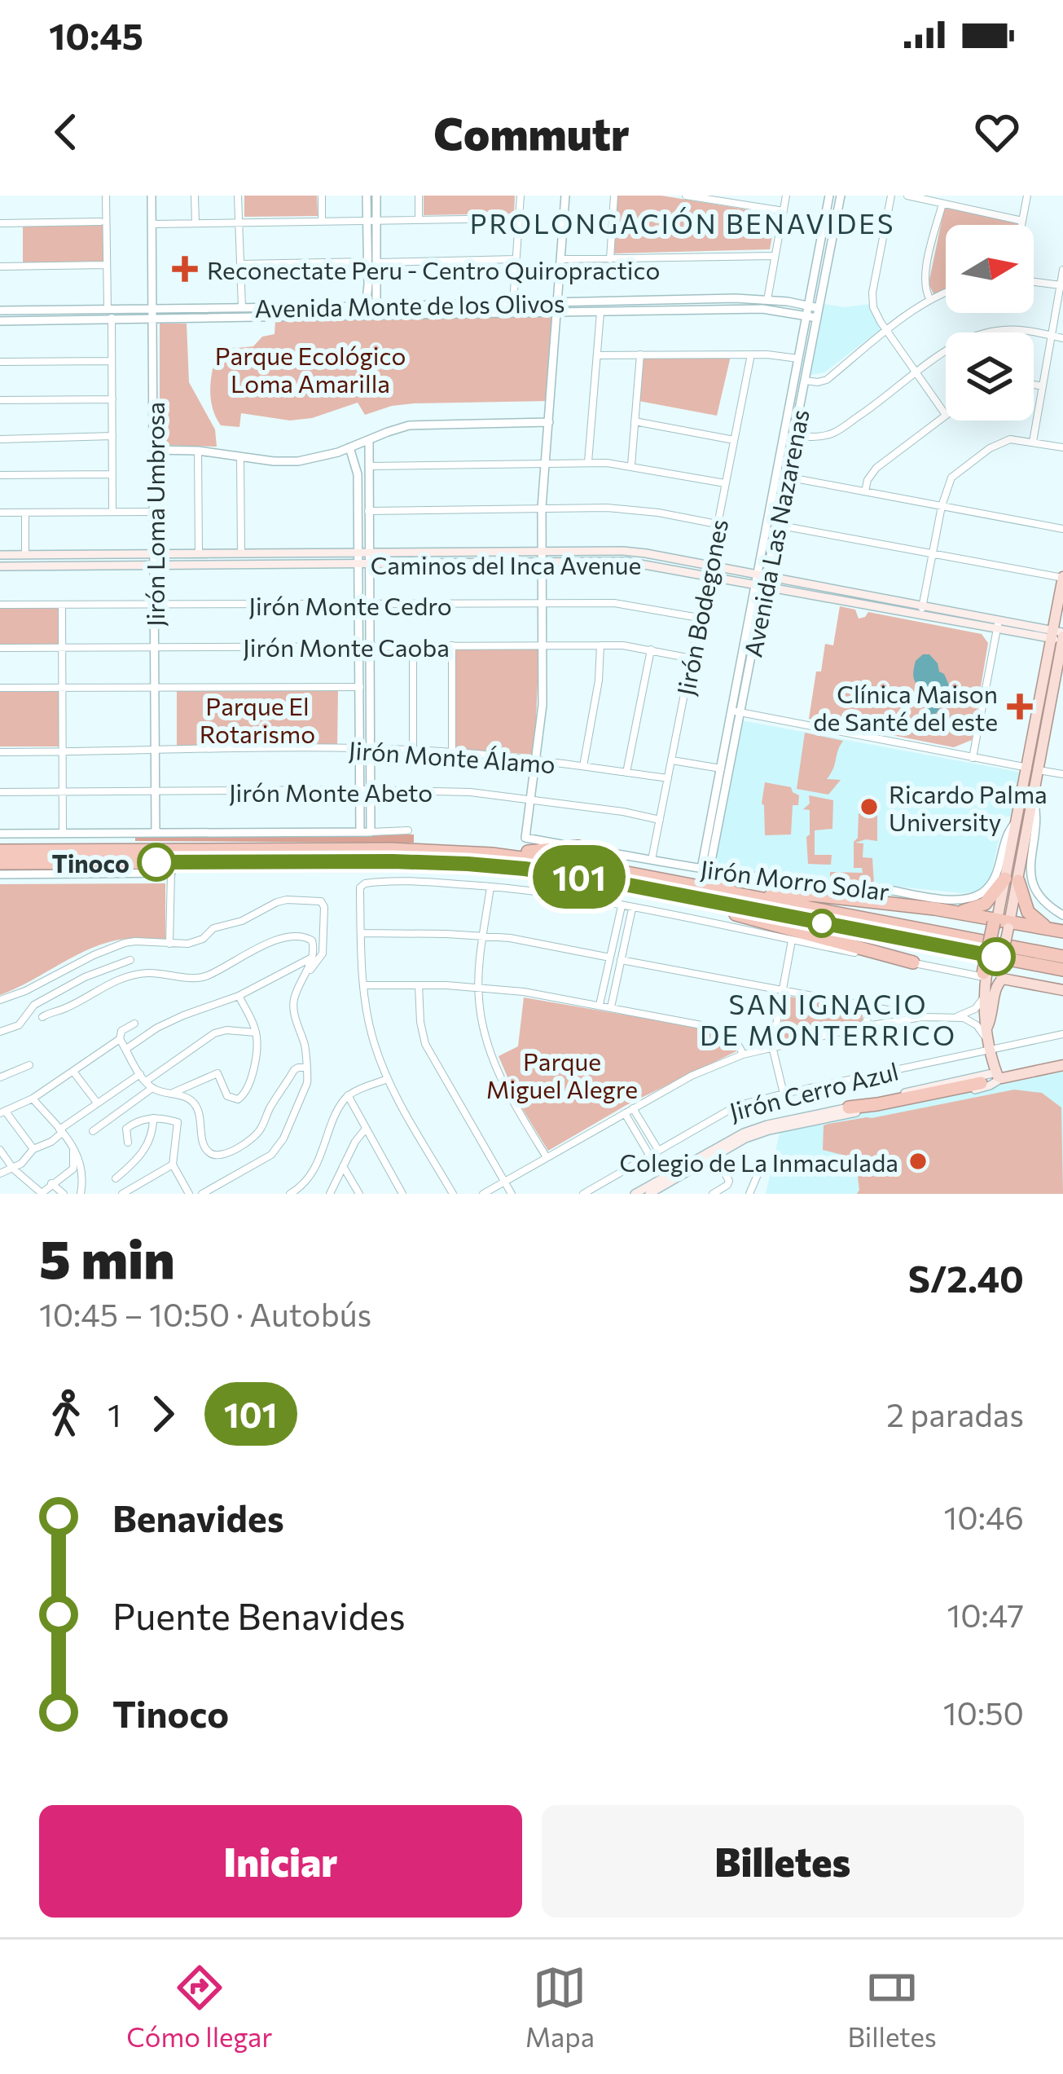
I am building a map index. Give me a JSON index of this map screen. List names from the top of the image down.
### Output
{
  "streets": {
    "main road": ["Caminos del Inca Avenue"],
    "street": [
      "Avenida Monte de los Olivos",
      "Jirón Loma Umbrosa",
      "Avenida Las Nazarenas",
      "Jirón Monte Cedro",
      "Jirón Bodegones",
      "Jirón Monte Caoba",
      "Jirón Monte Álamo",
      "Jirón Monte Abeto",
      "Jirón Morro Solar",
      "Jirón Cerro Azul"
    ]
  },
  "crossings": [
    ["Avenida Monte de los Olivos", "Jirón Loma Umbrosa"],
    ["Avenida Monte de los Olivos", "Avenida Las Nazarenas"],
    ["Jirón Loma Umbrosa", "Caminos del Inca Avenue"],
    ["Jirón Loma Umbrosa", "Jirón Monte Cedro"],
    ["Jirón Loma Umbrosa", "Jirón Monte Caoba"],
    ["Jirón Loma Umbrosa", "Jirón Monte Álamo"],
    ["Jirón Loma Umbrosa", "Jirón Monte Abeto"],
    ["Avenida Las Nazarenas", "Caminos del Inca Avenue"],
    ["Avenida Las Nazarenas", "Jirón Morro Solar"],
    ["Caminos del Inca Avenue", "Jirón Bodegones"],
    ["Jirón Monte Cedro", "Jirón Bodegones"],
    ["Jirón Bodegones", "Jirón Monte Caoba"],
    ["Jirón Bodegones", "Jirón Monte Álamo"],
    ["Jirón Bodegones", "Jirón Monte Abeto"],
    ["Jirón Bodegones", "Jirón Morro Solar"],
    ["Jirón Monte Abeto", "Jirón Morro Solar"]
  ],
  "districts": ["PROLONGACIÓN BENAVIDES", "SAN IGNACIO DE MONTERRICO"],
  "parks": ["Parque Ecológico Loma Amarilla", "Parque El Rotarismo", "Parque Miguel Alegre"],
  "places": {
    "health": ["Reconectate Peru - Centro Quiropractico", "Clínica Maison de Santé del este"],
    "other": ["Ricardo Palma University", "Tinoco", "Colegio de La Inmaculada"]
  },
  "lines": ["bus line 101"],
  "north": "right",
  "page": {
    "status": "10:45",
    "header": "Commutr",
    "on_map": "101",
    "heading": ["5 min", "10:45 – 10:50 · Autobús", "S/2.40"],
    "legs": ["1", "101", "2 paradas"],
    "list": [
      {
        "name": "Benavides",
        "value": "10:46"
      },
      {
        "name": "Puente Benavides",
        "value": "10:47"
      },
      {
        "name": "Tinoco",
        "value": "10:50"
      }
    ],
    "buttons": ["Iniciar", "Billetes"],
    "tabs": ["Cómo llegar", "Mapa", "Billetes"]
  }
}
